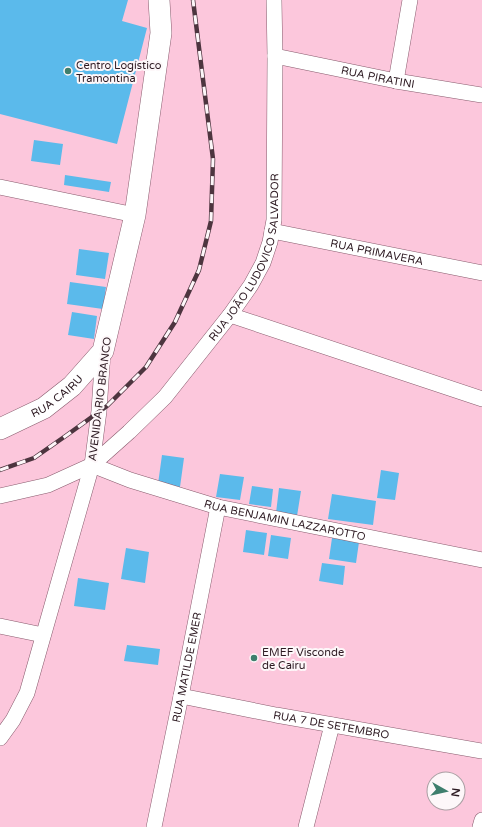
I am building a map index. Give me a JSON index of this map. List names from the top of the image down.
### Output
{
  "streets": {
    "street": [
      "RUA PIRATINI",
      "RUA PRIMAVERA",
      "RUA JOÃO LUDOVICO SALVADOR",
      "RUA CAIRU",
      "AVENIDA RIO BRANCO",
      "RUA BENJAMIN LAZZAROTTO",
      "RUA MATILDE EMER",
      "RUA 7 DE SETEMBRO"
    ]
  },
  "crossings": [
    ["RUA PIRATINI", "RUA JOÃO LUDOVICO SALVADOR"],
    ["RUA PRIMAVERA", "RUA JOÃO LUDOVICO SALVADOR"],
    ["RUA JOÃO LUDOVICO SALVADOR", "AVENIDA RIO BRANCO"],
    ["RUA JOÃO LUDOVICO SALVADOR", "RUA BENJAMIN LAZZAROTTO"],
    ["RUA CAIRU", "AVENIDA RIO BRANCO"],
    ["AVENIDA RIO BRANCO", "RUA BENJAMIN LAZZAROTTO"],
    ["RUA BENJAMIN LAZZAROTTO", "RUA MATILDE EMER"],
    ["RUA MATILDE EMER", "RUA 7 DE SETEMBRO"]
  ],
  "places": ["Centro Logístico Tramontina", "EMEF Visconde de Cairu"],
  "north": "right"
}
